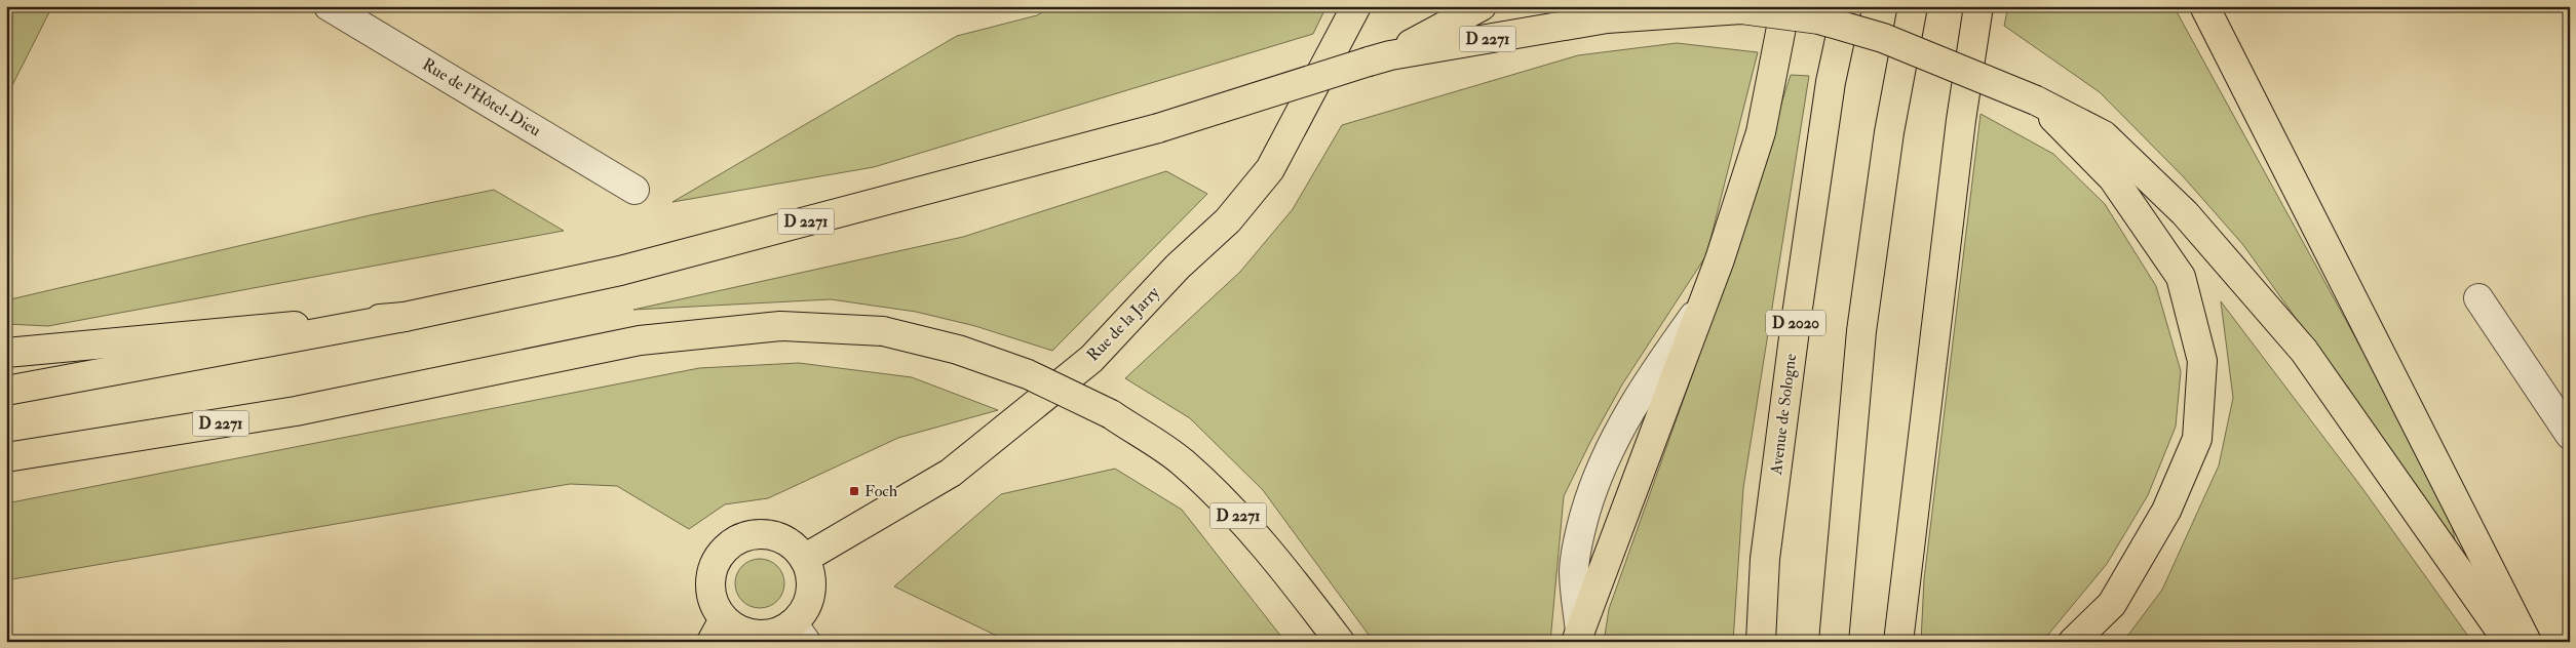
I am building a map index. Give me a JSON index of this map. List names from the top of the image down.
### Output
{
  "streets": {
    "main road": [
      "D 2271",
      "D 2020",
      "Rue de la Jarry",
      "Avenue de Sologne"
    ],
    "street": ["Rue de l'Hôtel-Dieu"]
  },
  "places": {
    "transit": ["Foch"]
  }
}
